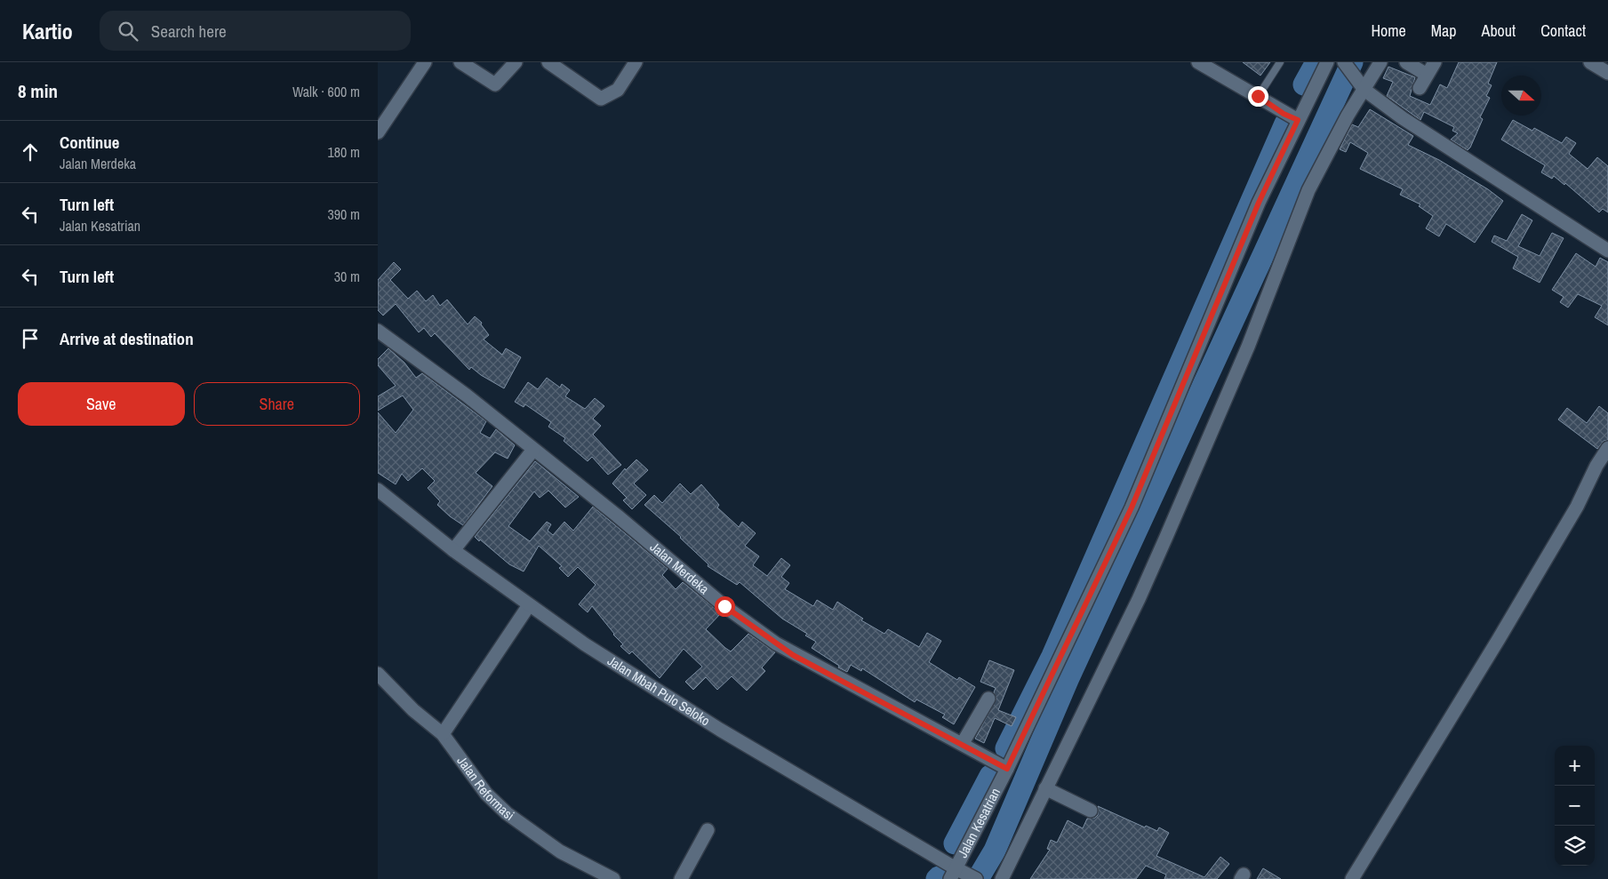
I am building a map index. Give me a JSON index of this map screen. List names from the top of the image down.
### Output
{
  "streets": {
    "street": [
      "Jalan Merdeka",
      "Jalan Mbah Pulo Seloko",
      "Jalan Reformasi",
      "Jalan Kesatrian"
    ]
  },
  "crossings": [
    ["Jalan Merdeka", "Jalan Kesatrian"],
    ["Jalan Mbah Pulo Seloko", "Jalan Kesatrian"]
  ],
  "north": "right",
  "page": {
    "header": "Kartio",
    "search": "Search here",
    "nav": [
      "Home",
      "Map",
      "About",
      "Contact"
    ],
    "heading": ["8 min", "Walk · 600 m"],
    "list": [
      ["Continue", "Jalan Merdeka", "180 m"],
      ["Turn left", "Jalan Kesatrian", "390 m"],
      ["Turn left", "30 m"],
      "Arrive at destination"
    ],
    "buttons": ["Save", "Share"],
    "map_buttons": ["+", "−"]
  }
}
